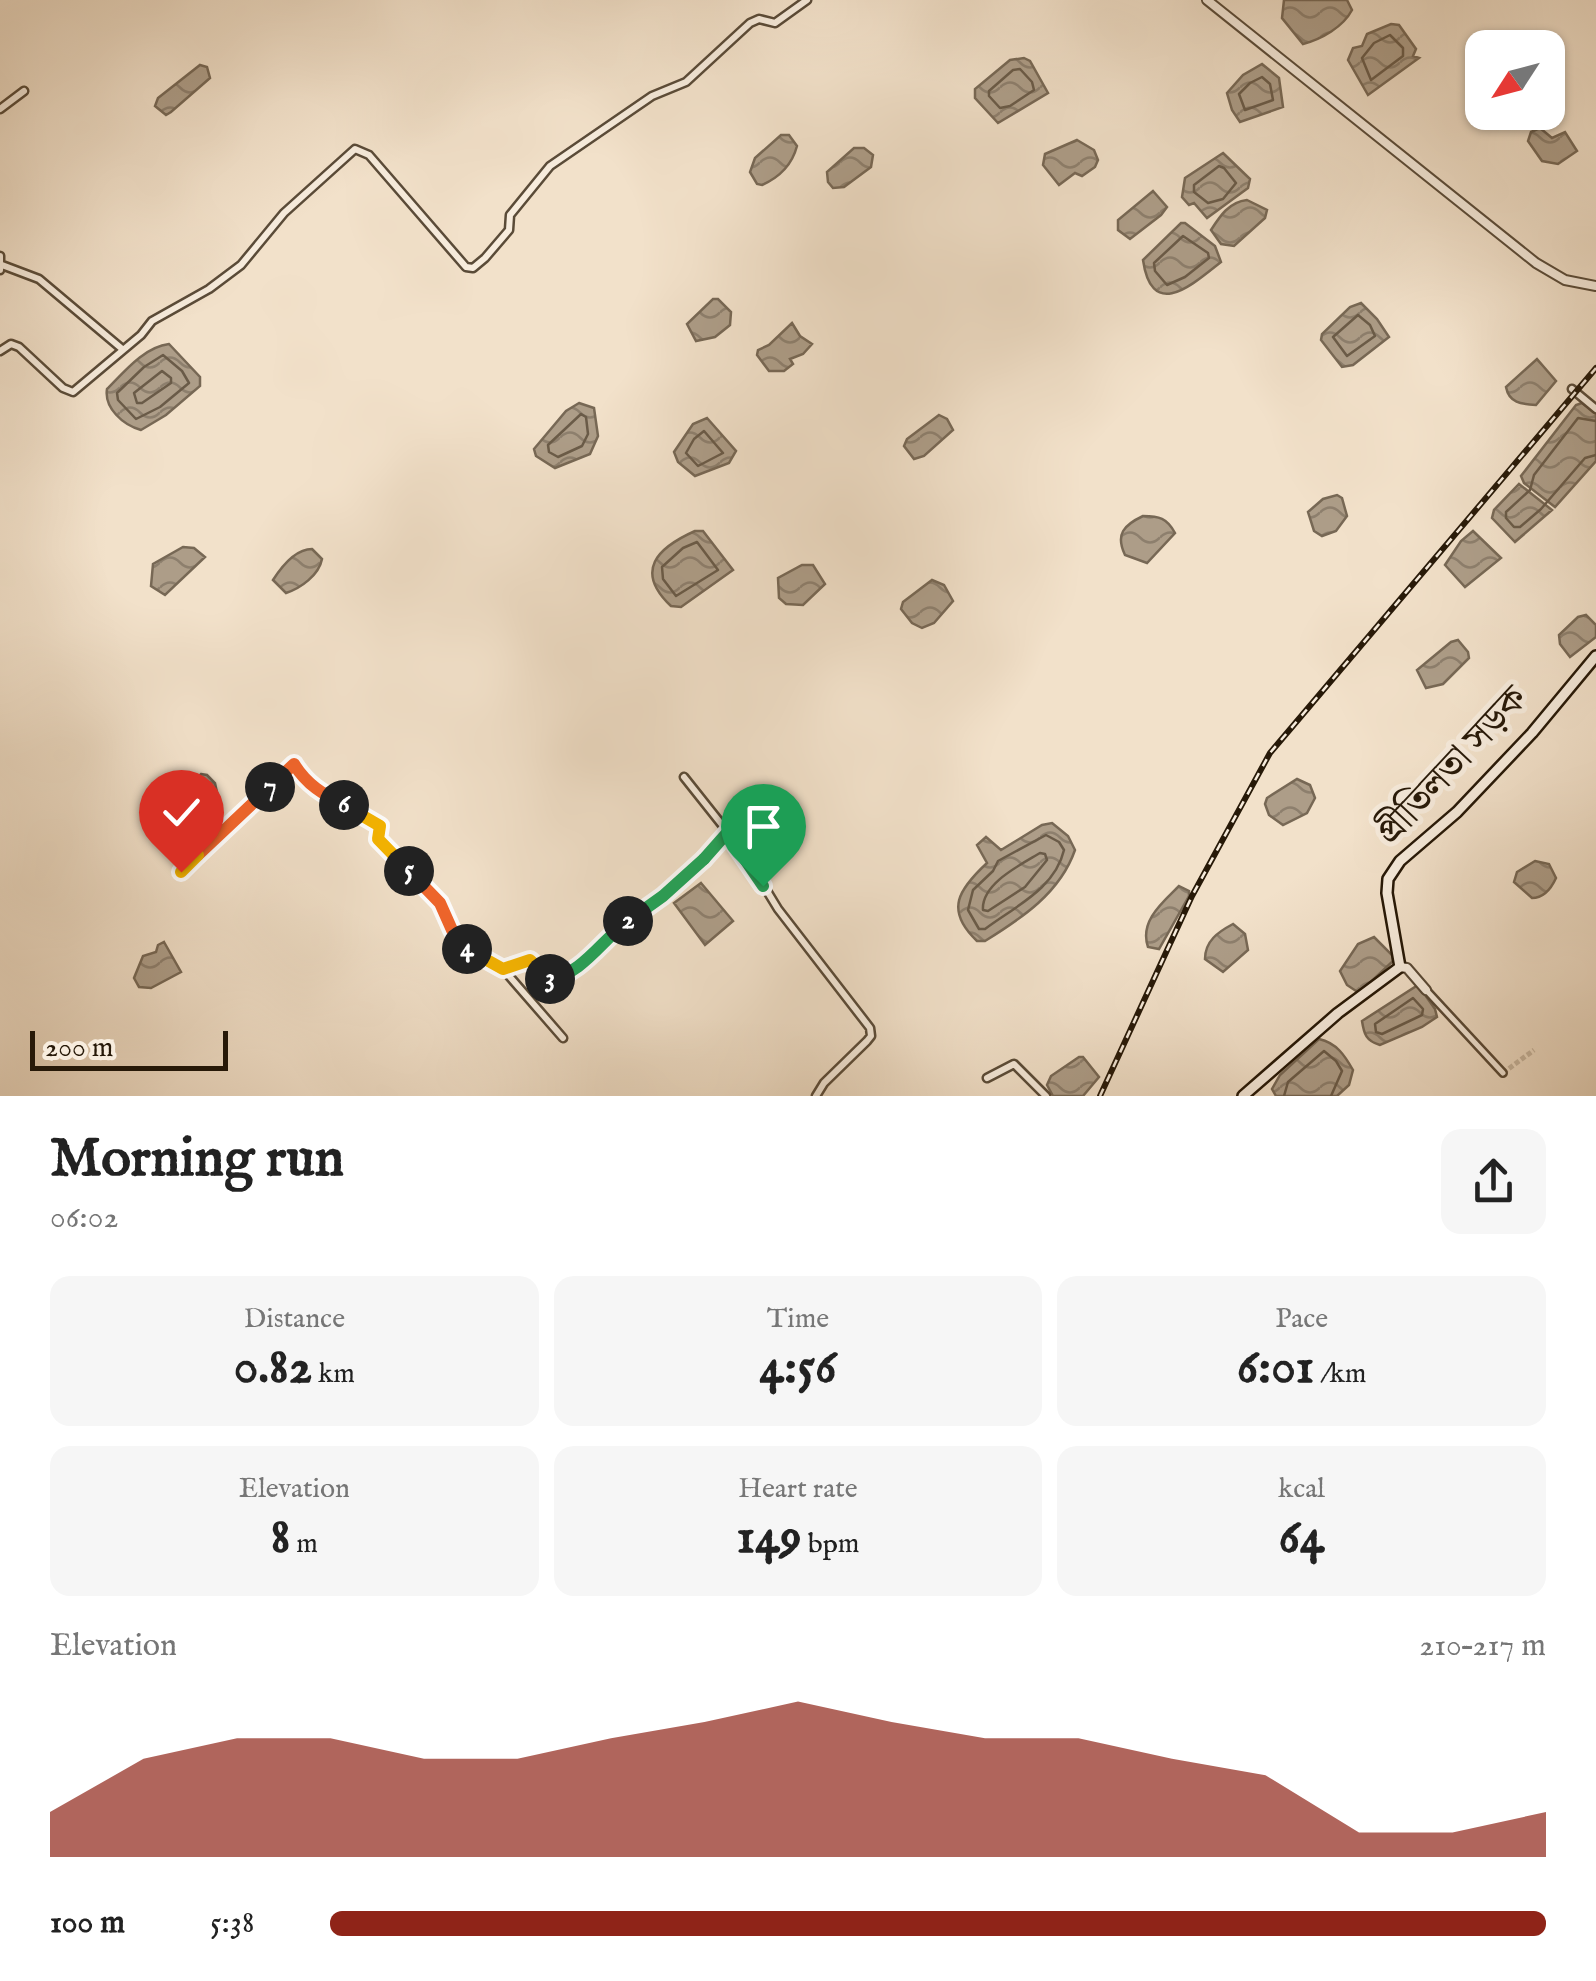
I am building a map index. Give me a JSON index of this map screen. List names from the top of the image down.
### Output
{
  "streets": {
    "main road": ["প্রীতিলতা সড়ক"]
  },
  "scale_bar": "200 m",
  "north": "bottom left",
  "page": {
    "pins": [
      "7",
      "6",
      "5",
      "2",
      "4",
      "3"
    ],
    "scale": "200 m",
    "heading": ["Morning run", "06:02"],
    "stats": [
      ["Distance", "0.82 km"],
      ["Time", "4:56"],
      ["Pace", "6:01 /km"],
      ["Elevation", "8 m"],
      ["Heart rate", "149 bpm"],
      ["kcal", "64"]
    ],
    "chart": ["Elevation", "210–217 m"],
    "list": [
      {
        "name": "100 m",
        "note": "5:38"
      }
    ]
  }
}
